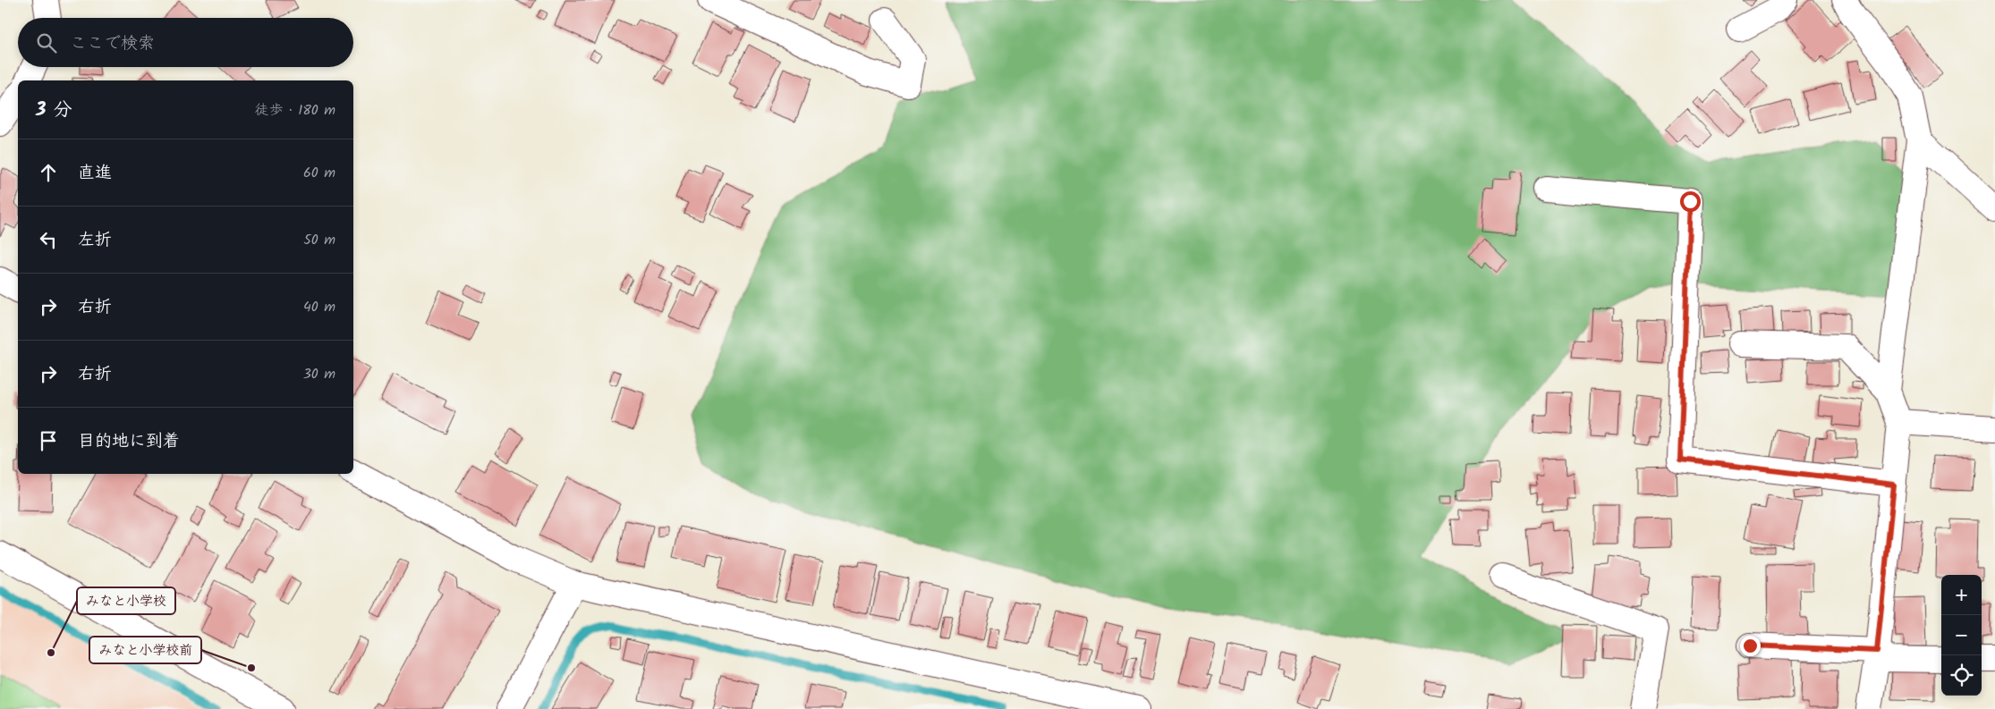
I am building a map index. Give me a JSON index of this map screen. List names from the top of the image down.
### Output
{
  "places": ["みなと小学校", "みなと小学校前"],
  "page": {
    "search": "ここで検索",
    "heading": ["3 分", "徒歩 · 180 m"],
    "list": [
      ["直進", "60 m"],
      ["左折", "50 m"],
      ["右折", "40 m"],
      ["右折", "30 m"],
      "目的地に到着"
    ],
    "map_buttons": ["+", "−"]
  }
}
